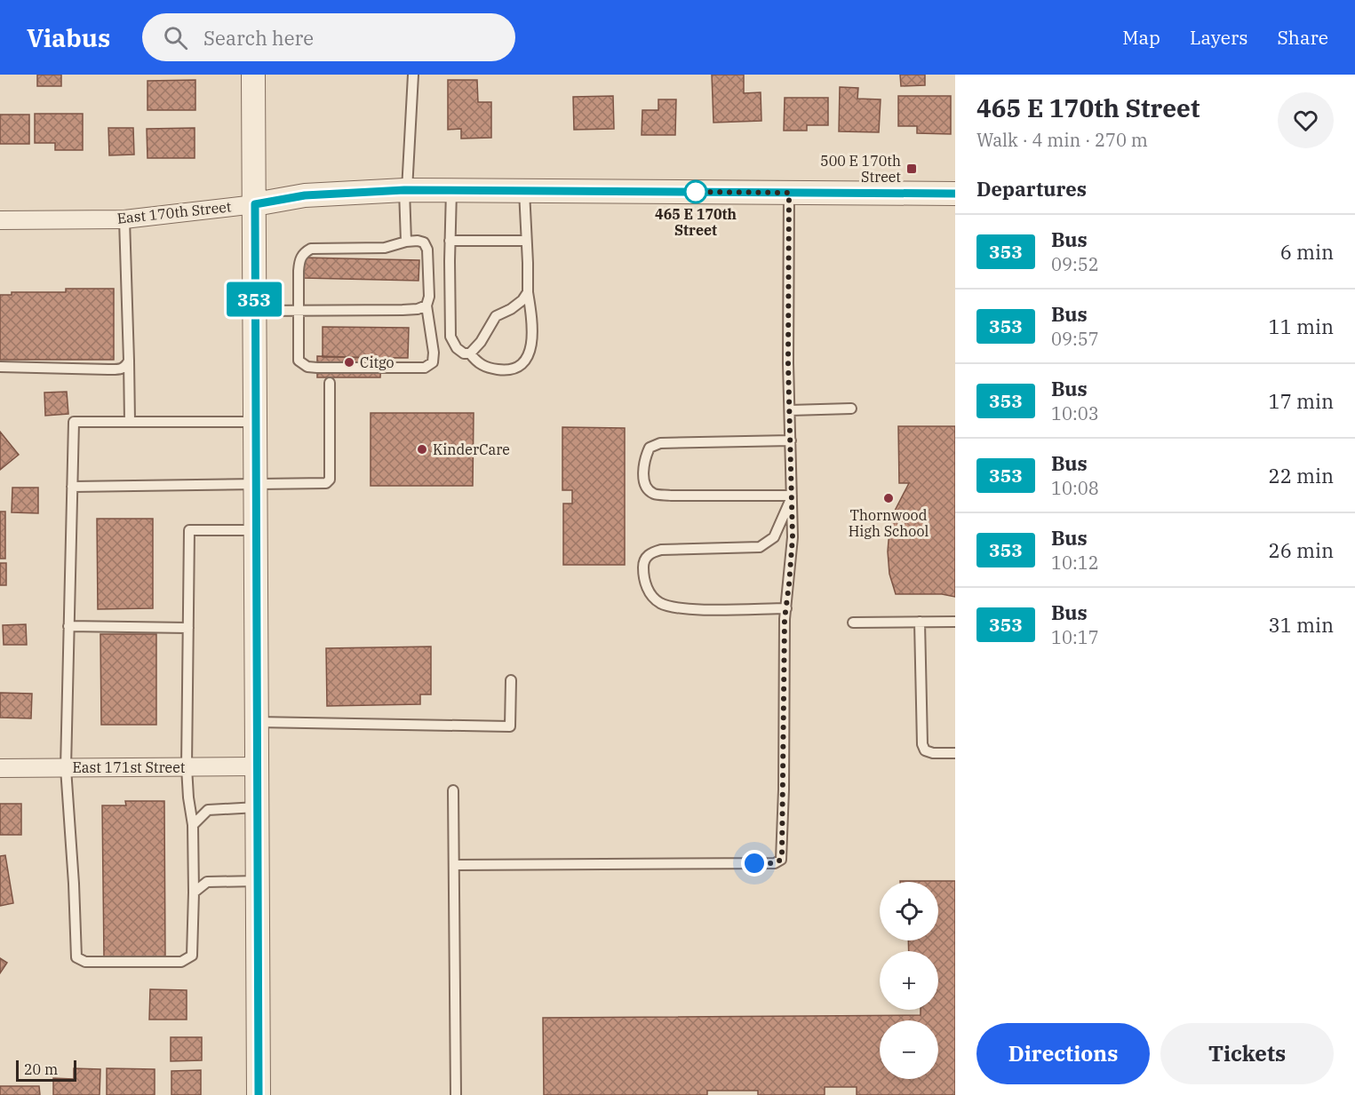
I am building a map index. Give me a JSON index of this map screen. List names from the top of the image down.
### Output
{
  "streets": {
    "street": ["East 170th Street", "East 171st Street"]
  },
  "places": {
    "transit": ["500 E 170th Street"],
    "other": [
      "465 E 170th Street",
      "Citgo",
      "KinderCare",
      "Thornwood High School"
    ]
  },
  "lines": ["bus line 353"],
  "scale_bar": "20 m",
  "page": {
    "header": "Viabus",
    "search": "Search here",
    "nav": ["Map", "Layers", "Share"],
    "on_map": "353",
    "heading": [
      ["465 E 170th Street", "Walk · 4 min · 270 m"],
      "Departures"
    ],
    "list": [
      {
        "mark": "353",
        "name": "Bus",
        "note": "09:52",
        "value": "6 min"
      },
      {
        "mark": "353",
        "name": "Bus",
        "note": "09:57",
        "value": "11 min"
      },
      {
        "mark": "353",
        "name": "Bus",
        "note": "10:03",
        "value": "17 min"
      },
      {
        "mark": "353",
        "name": "Bus",
        "note": "10:08",
        "value": "22 min"
      },
      {
        "mark": "353",
        "name": "Bus",
        "note": "10:12",
        "value": "26 min"
      },
      {
        "mark": "353",
        "name": "Bus",
        "note": "10:17",
        "value": "31 min"
      }
    ],
    "map_buttons": ["+", "−"],
    "buttons": ["Directions", "Tickets"],
    "scale": "20 m"
  }
}
